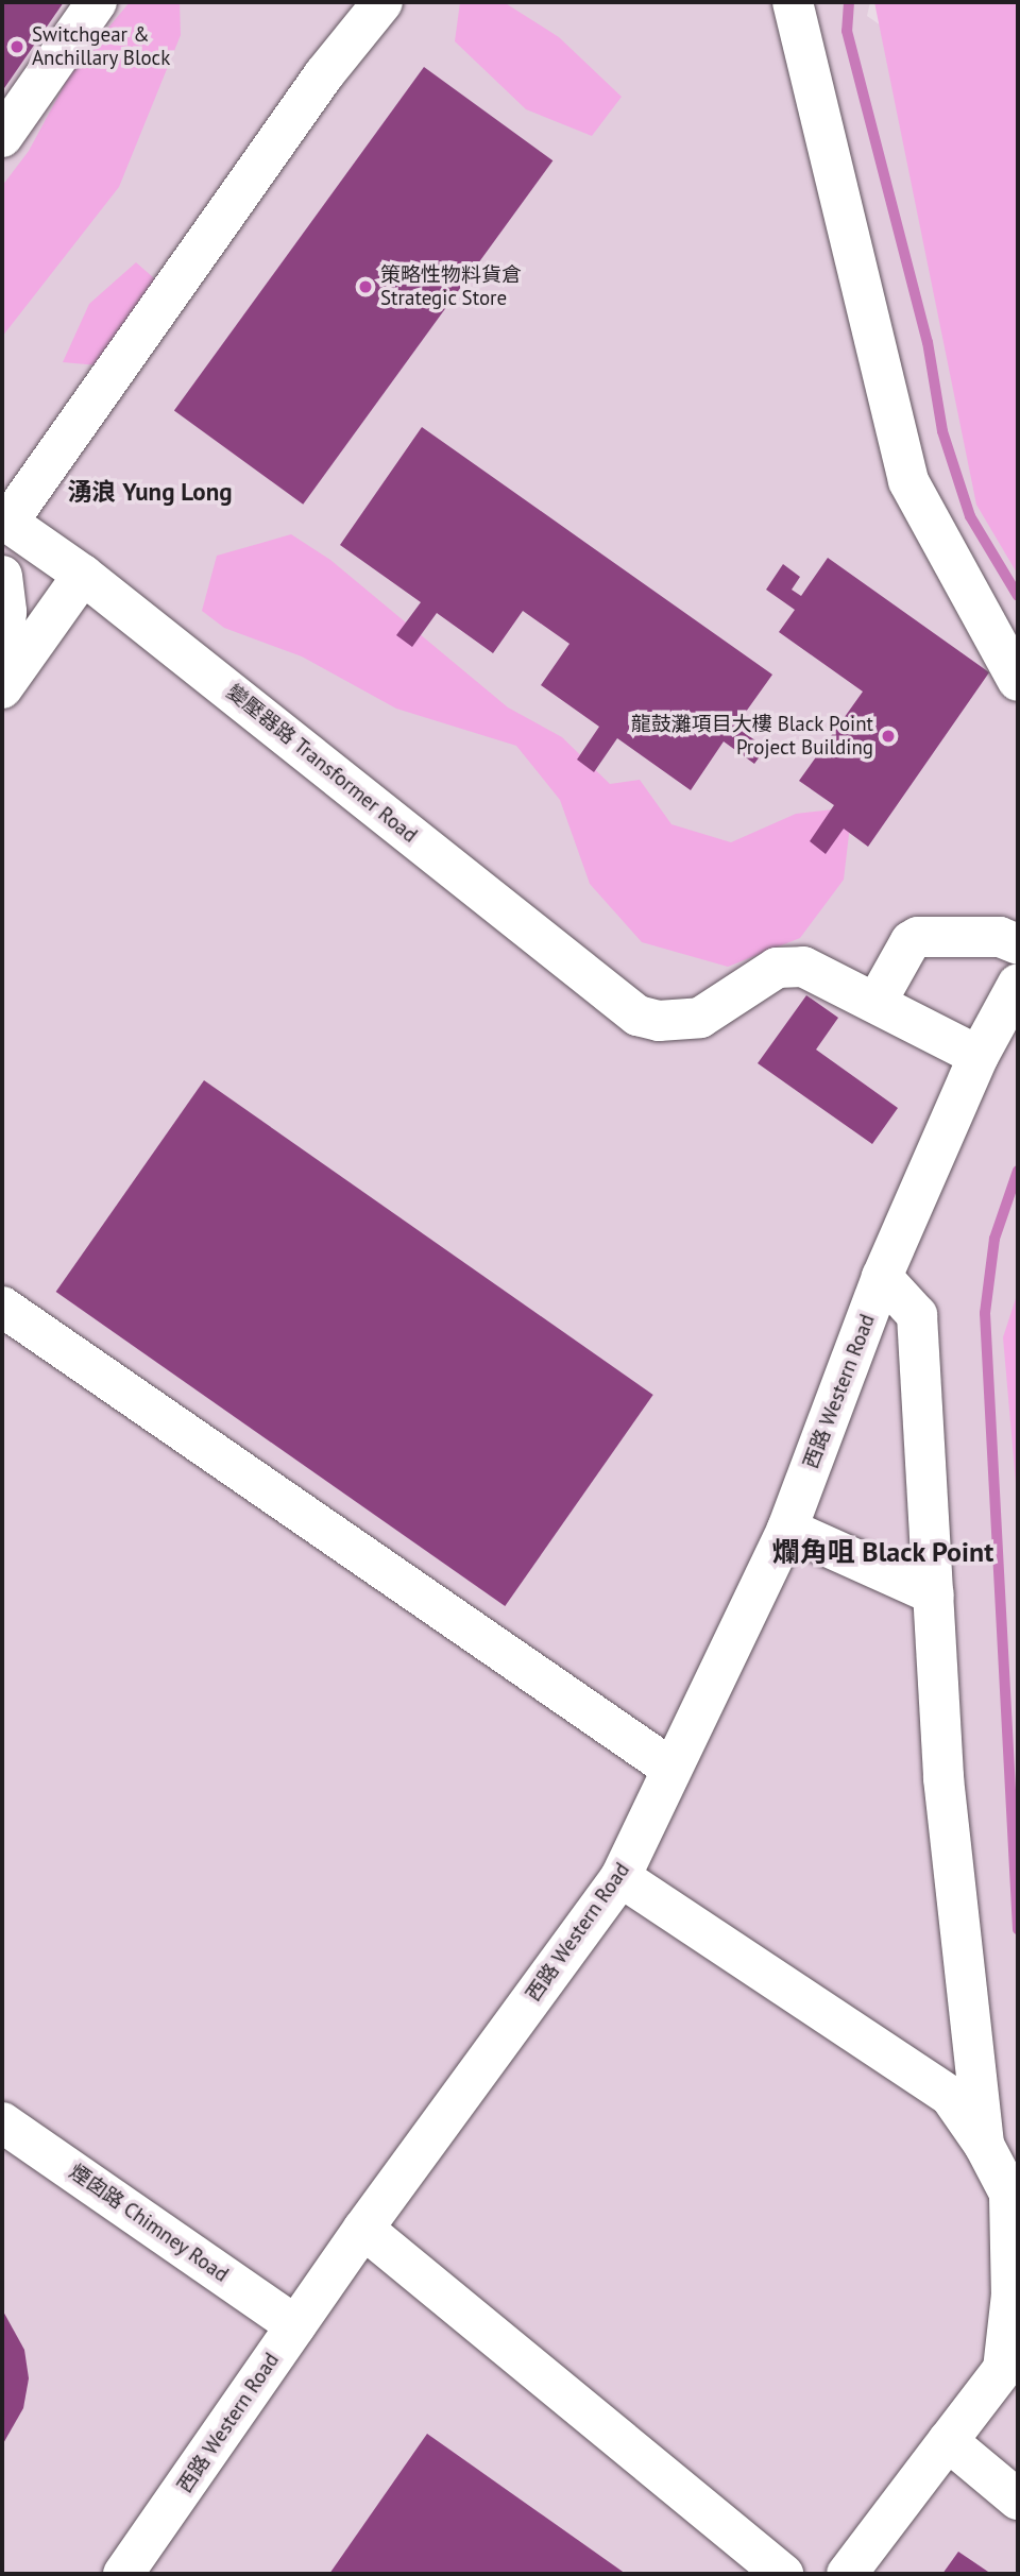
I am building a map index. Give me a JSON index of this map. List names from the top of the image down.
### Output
{
  "streets": {
    "lane": ["變壓器路 Transformer Road", "西路 Western Road", "煙囱路 Chimney Road"]
  },
  "crossings": [
    ["西路 Western Road", "煙囱路 Chimney Road"]
  ],
  "districts": ["湧浪 Yung Long", "爛角咀 Black Point"],
  "places": ["Switchgear & Anchillary Block", "策略性物料貨倉 Strategic Store", "龍鼓灘項目大樓 Black Point Project Building"]
}
